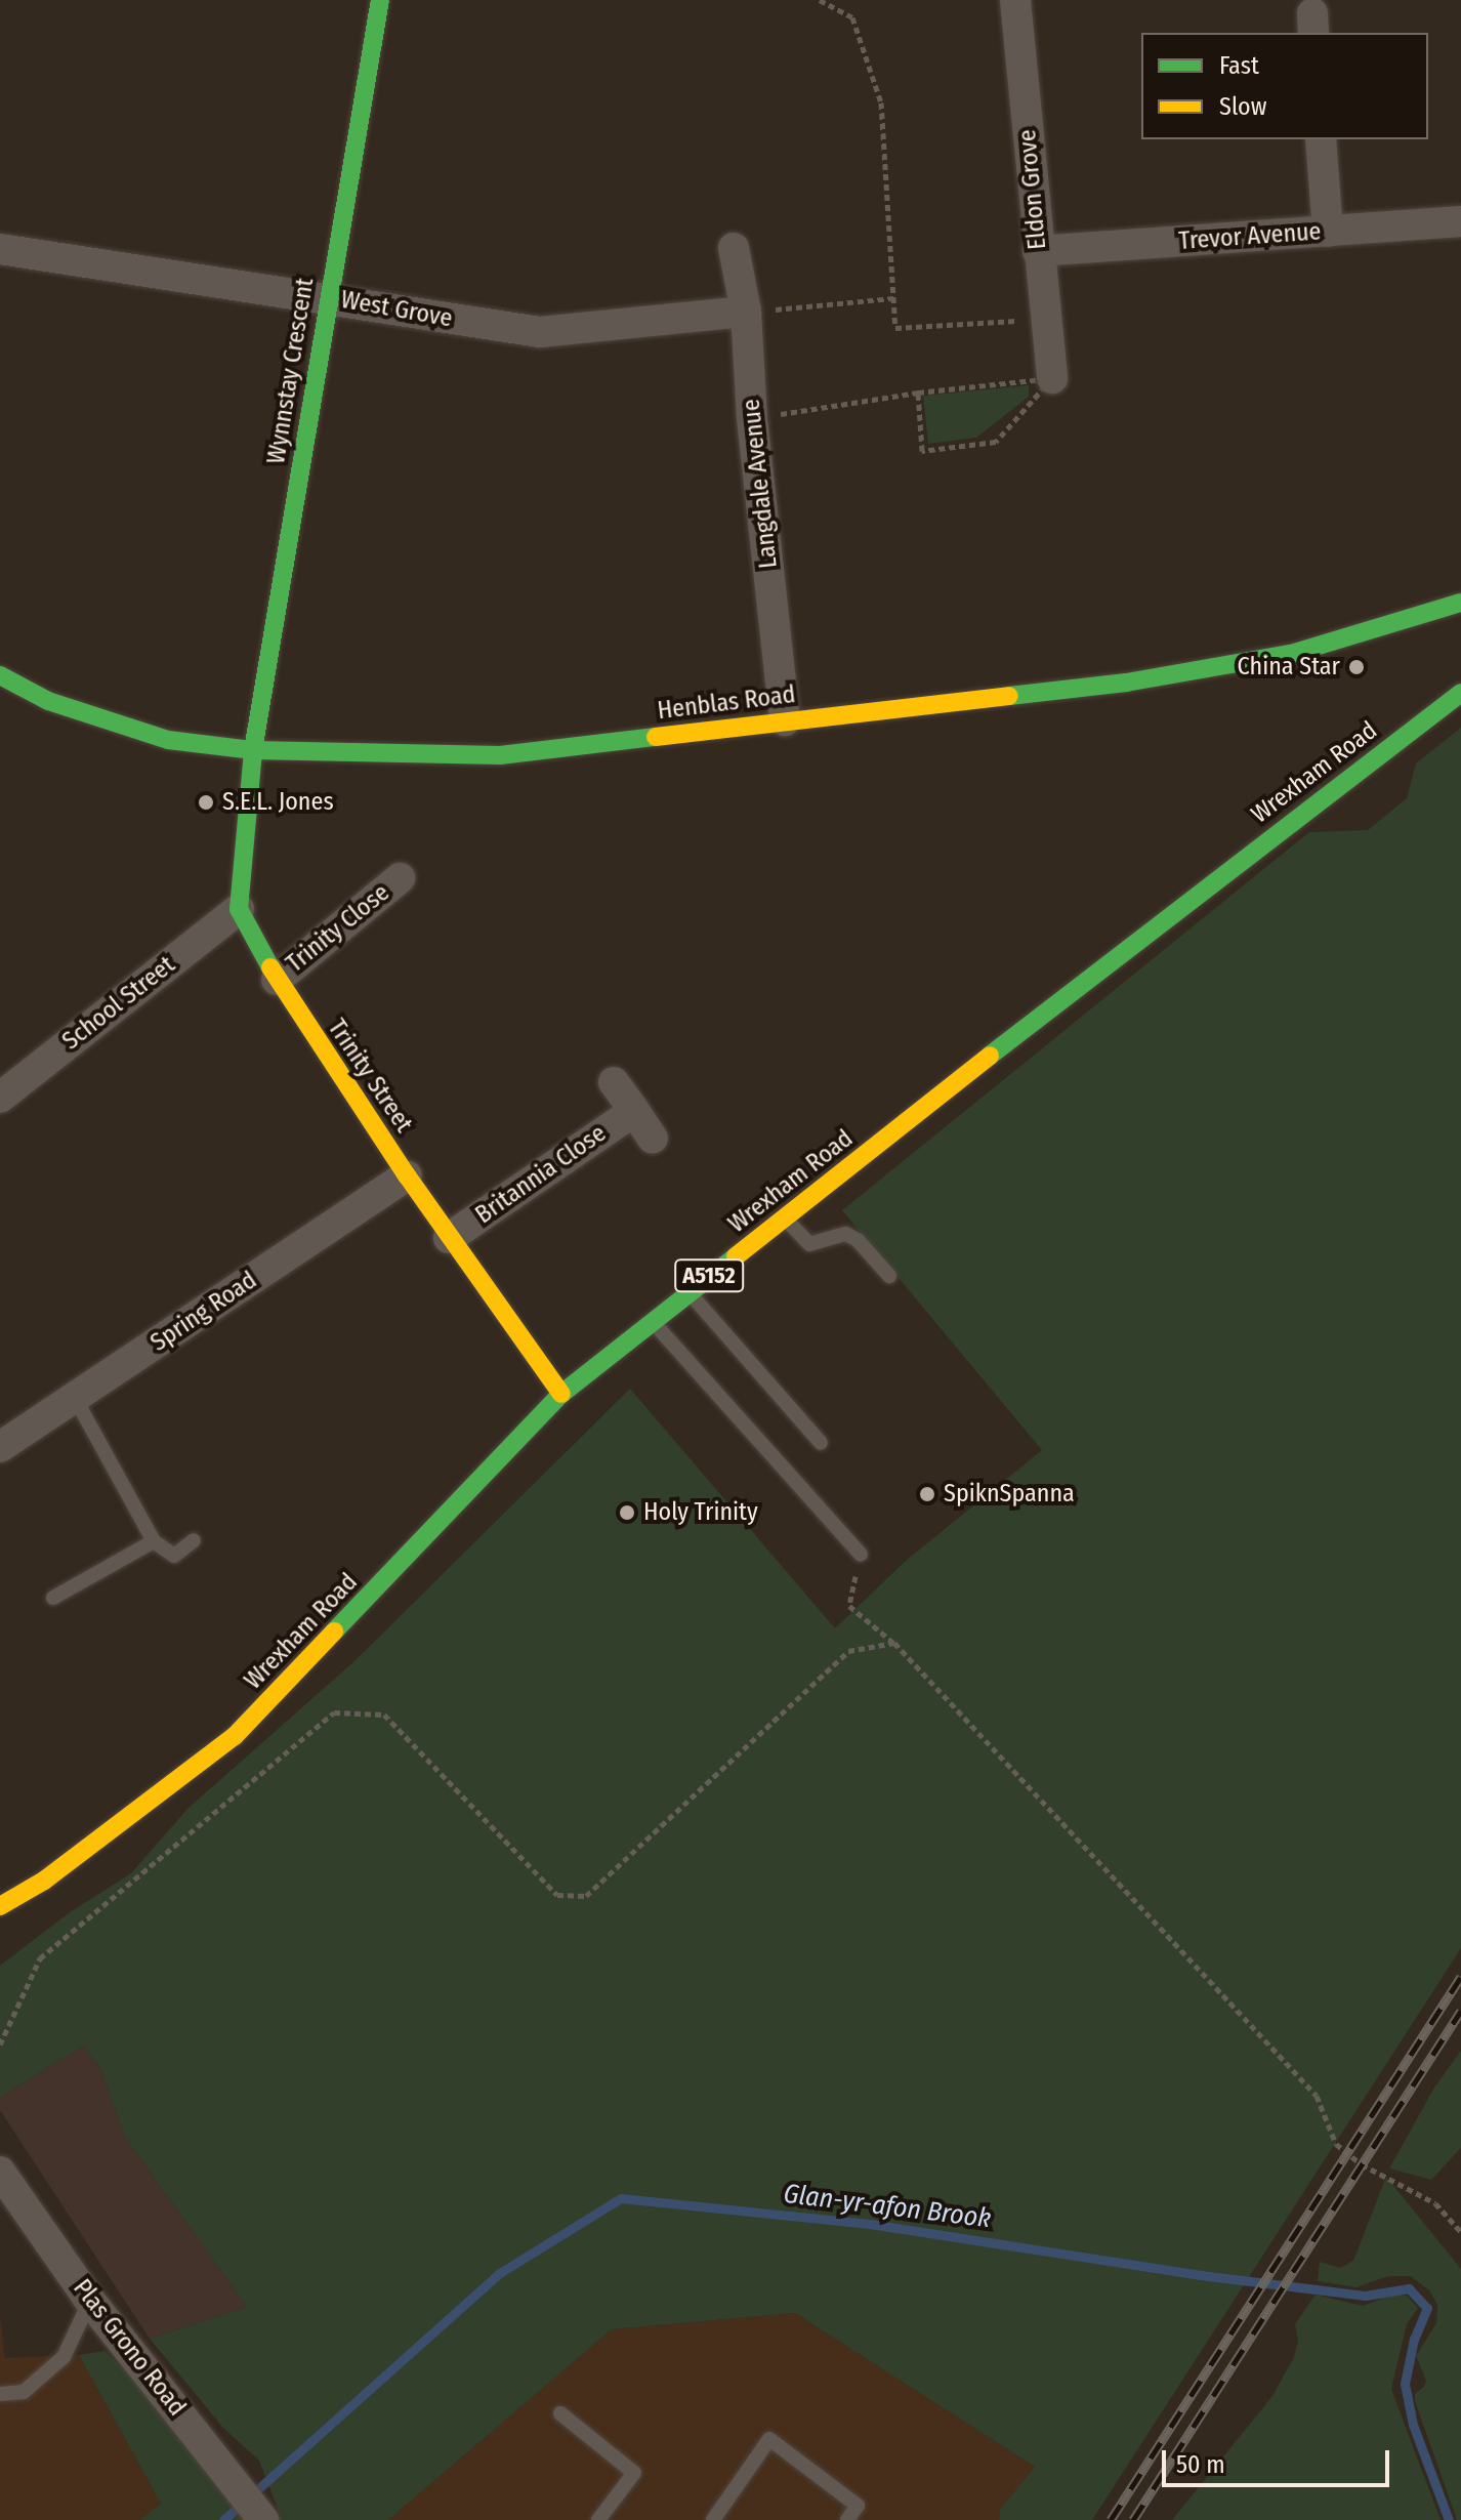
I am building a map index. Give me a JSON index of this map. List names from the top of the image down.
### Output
{
  "streets": {
    "street": [
      "Eldon Grove",
      "Trevor Avenue",
      "West Grove",
      "Wynnstay Crescent",
      "Langdale Avenue",
      "Henblas Road",
      "Wrexham Road",
      "Trinity Close",
      "School Street",
      "Trinity Street",
      "Britannia Close",
      "A5152",
      "Spring Road",
      "Plas Grono Road"
    ]
  },
  "crossings": [
    ["Eldon Grove", "Trevor Avenue"],
    ["West Grove", "Wynnstay Crescent"],
    ["West Grove", "Langdale Avenue"],
    ["Wynnstay Crescent", "Henblas Road"],
    ["Langdale Avenue", "Henblas Road"],
    ["Wrexham Road", "Trinity Street"],
    ["Trinity Close", "Trinity Street"],
    ["School Street", "Trinity Street"],
    ["Trinity Street", "Britannia Close"],
    ["Trinity Street", "Spring Road"]
  ],
  "water": ["Glan-yr-afon Brook"],
  "places": [
    "China Star",
    "S.E.L. Jones",
    "SpiknSpanna",
    "Holy Trinity"
  ],
  "legend": ["Fast", "Slow"],
  "scale_bar": "50 m"
}
